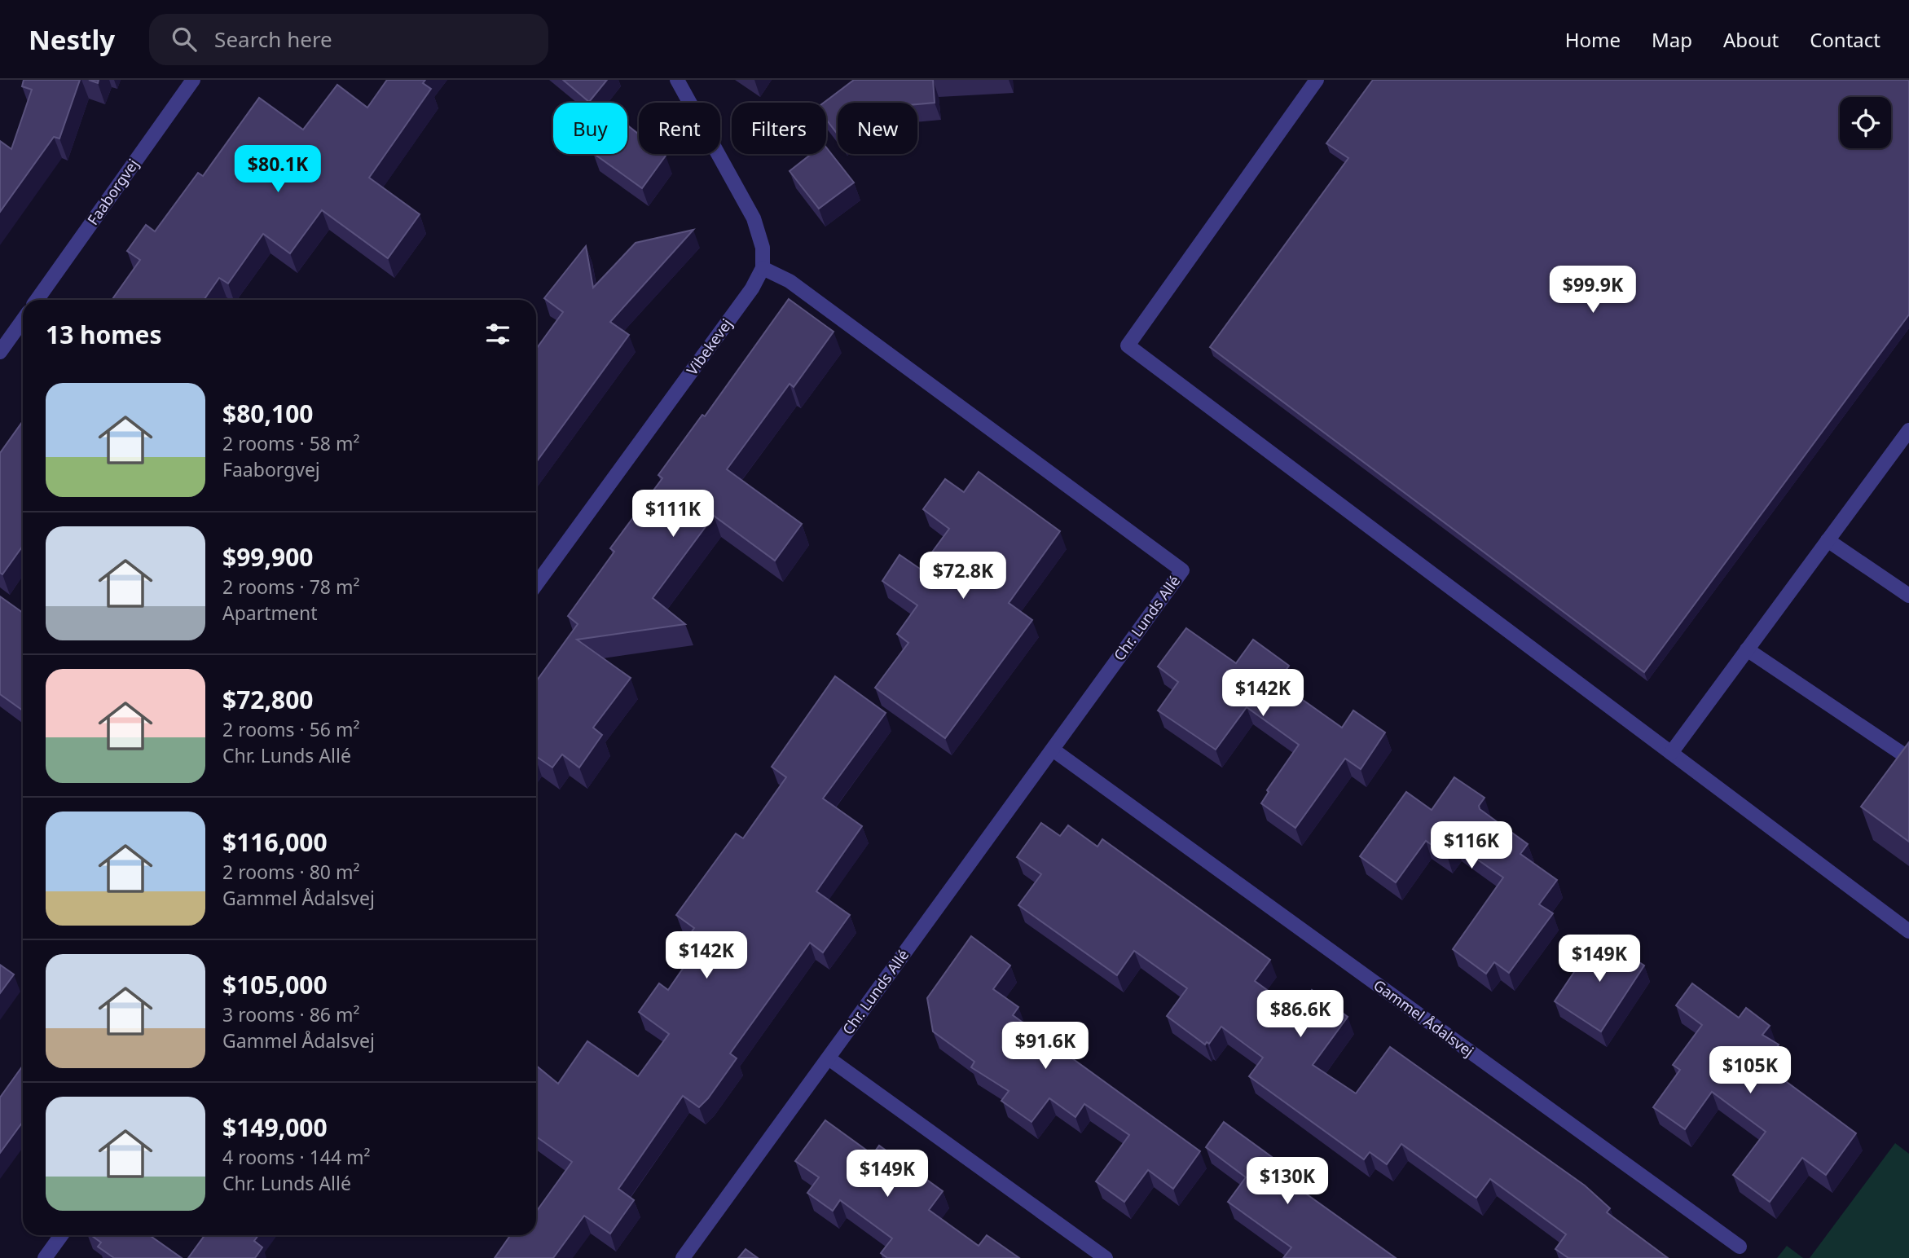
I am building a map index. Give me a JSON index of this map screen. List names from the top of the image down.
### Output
{
  "streets": {
    "street": [
      "Faaborgvej",
      "Vibekevej",
      "Chr. Lunds Allé",
      "Gammel Ådalsvej"
    ]
  },
  "crossings": [
    ["Vibekevej", "Chr. Lunds Allé"],
    ["Chr. Lunds Allé", "Gammel Ådalsvej"]
  ],
  "page": {
    "header": "Nestly",
    "search": "Search here",
    "nav": [
      "Home",
      "Map",
      "About",
      "Contact"
    ],
    "chip": [
      "Buy",
      "Rent",
      "Filters",
      "New"
    ],
    "price": [
      "$80.1K",
      "$99.9K",
      "$111K",
      "$72.8K",
      "$142K",
      "$116K",
      "$142K",
      "$149K",
      "$86.6K",
      "$91.6K",
      "$105K",
      "$149K",
      "$130K"
    ],
    "heading": "13 homes",
    "list": [
      {
        "name": "$80,100",
        "note": "2 rooms · 58 m² · Faaborgvej"
      },
      {
        "name": "$99,900",
        "note": "2 rooms · 78 m² · Apartment"
      },
      {
        "name": "$72,800",
        "note": "2 rooms · 56 m² · Chr. Lunds Allé"
      },
      {
        "name": "$116,000",
        "note": "2 rooms · 80 m² · Gammel Ådalsvej"
      },
      {
        "name": "$105,000",
        "note": "3 rooms · 86 m² · Gammel Ådalsvej"
      },
      {
        "name": "$149,000",
        "note": "4 rooms · 144 m² · Chr. Lunds Allé"
      }
    ]
  }
}
